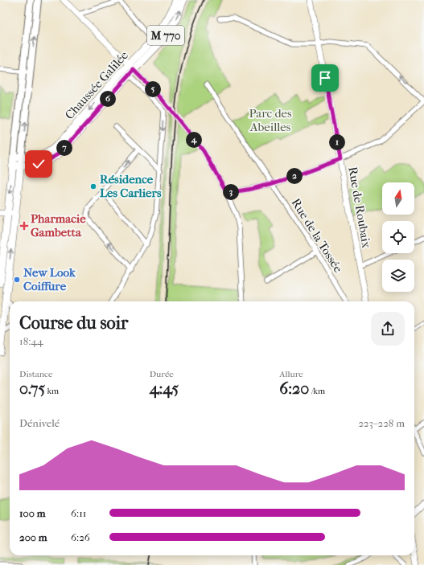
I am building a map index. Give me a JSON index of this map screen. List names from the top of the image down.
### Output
{
  "streets": {
    "main road": ["M 770", "Chaussée Galilée"],
    "street": ["Rue de Roubaix", "Rue de la Tossée"]
  },
  "parks": ["Parc des Abeilles"],
  "places": {
    "other": ["Résidence Les Carliers", "New Look Coiffure"],
    "health": ["Pharmacie Gambetta"]
  },
  "north": "top",
  "page": {
    "pins": [
      "5",
      "6",
      "4",
      "1",
      "7",
      "2",
      "3"
    ],
    "heading": ["Course du soir", "18:44"],
    "stats": [
      ["Distance", "0.75 km"],
      ["Durée", "4:45"],
      ["Allure", "6:20 /km"]
    ],
    "chart": ["Dénivelé", "223–228 m"],
    "list": [
      {
        "name": "100 m",
        "note": "6:11"
      },
      {
        "name": "200 m",
        "note": "6:26"
      }
    ]
  }
}
